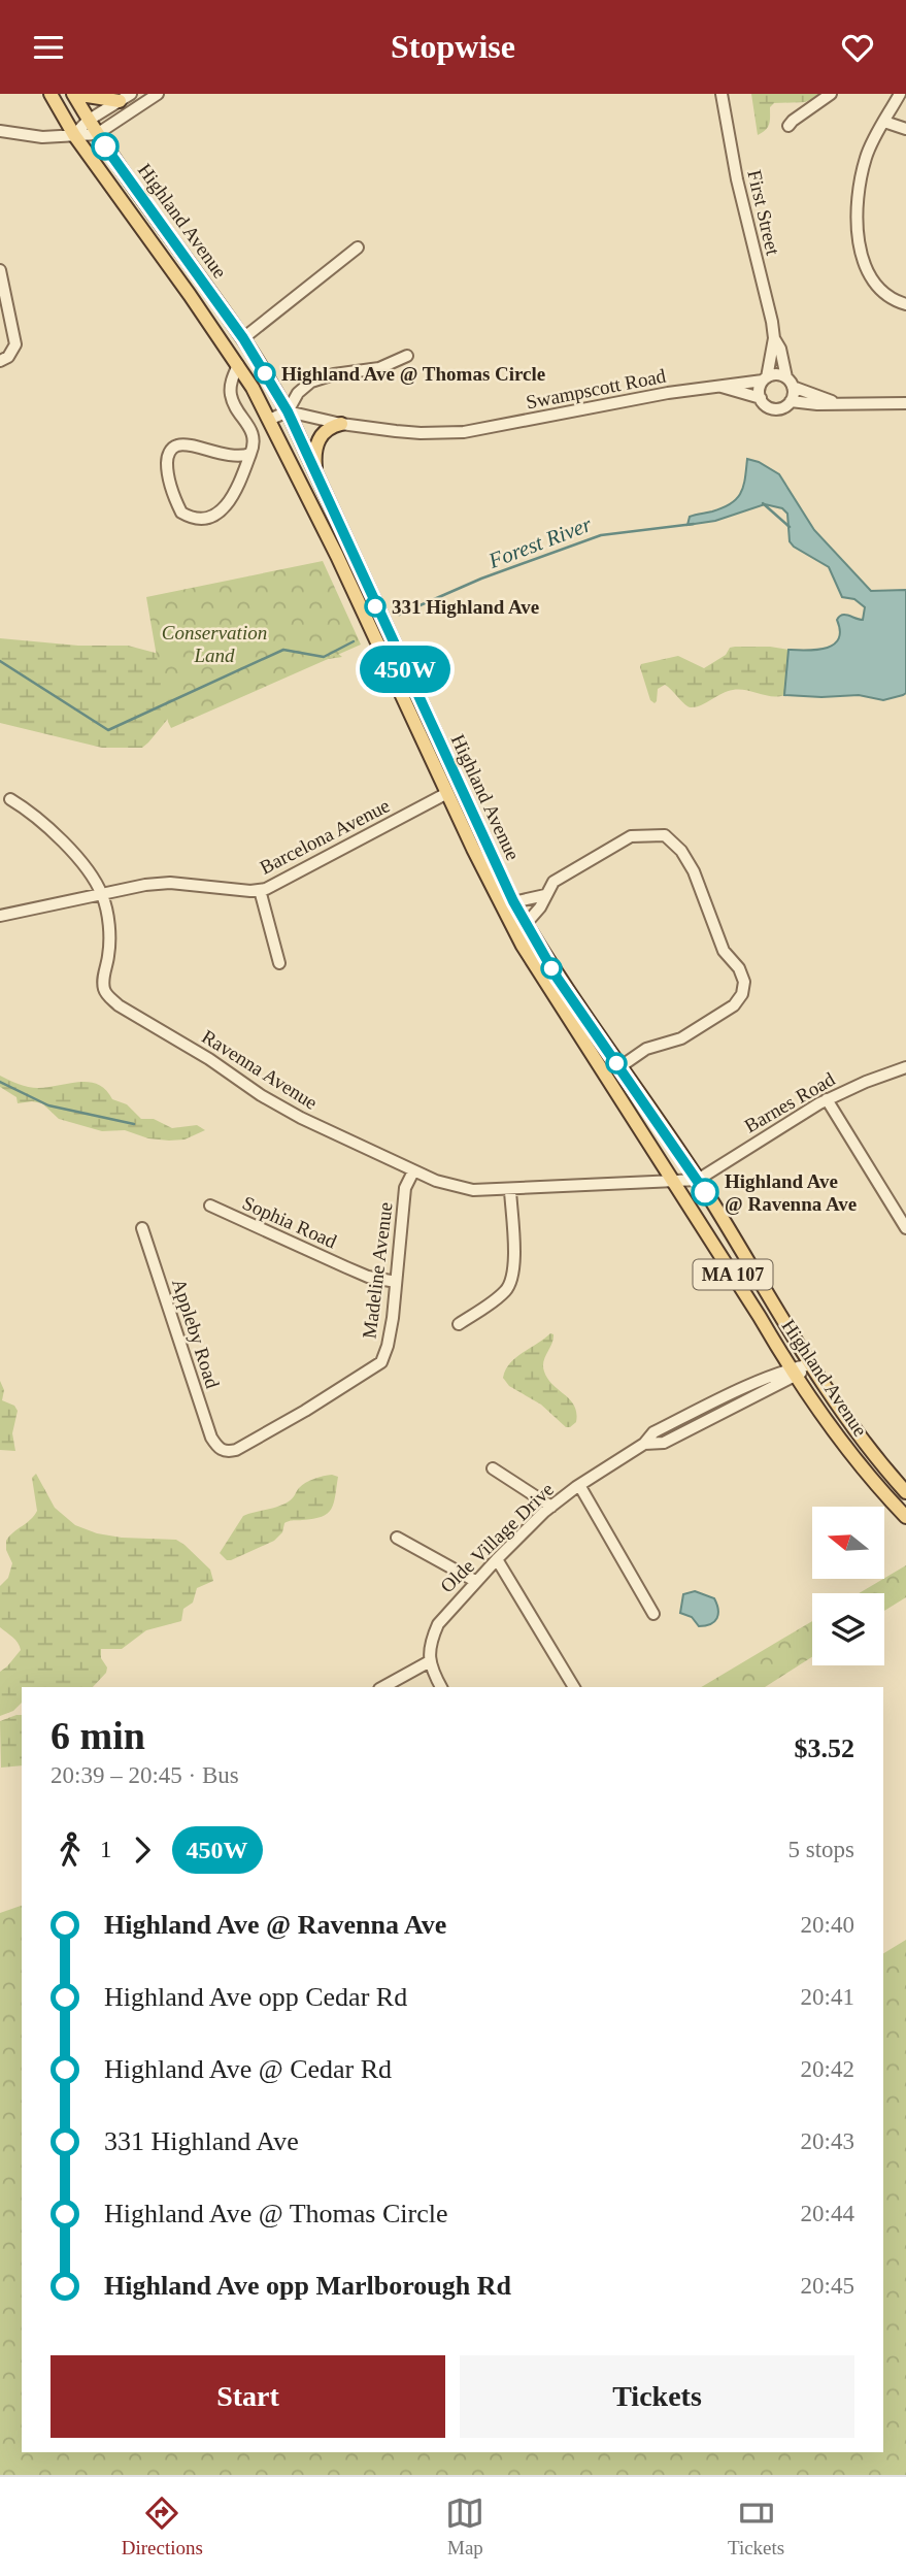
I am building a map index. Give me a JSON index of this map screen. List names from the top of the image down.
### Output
{
  "streets": {
    "main road": ["Highland Avenue", "MA 107"],
    "street": [
      "First Street",
      "Swampscott Road",
      "Barcelona Avenue",
      "Ravenna Avenue",
      "Barnes Road",
      "Sophia Road",
      "Madeline Avenue",
      "Appleby Road",
      "Olde Village Drive"
    ]
  },
  "crossings": [
    ["First Street", "Swampscott Road"],
    ["Highland Avenue", "Swampscott Road"],
    ["Highland Avenue", "Barcelona Avenue"],
    ["Highland Avenue", "Ravenna Avenue"],
    ["Highland Avenue", "Barnes Road"],
    ["Highland Avenue", "Olde Village Drive"],
    ["Barcelona Avenue", "Ravenna Avenue"],
    ["Ravenna Avenue", "Barnes Road"],
    ["Ravenna Avenue", "Madeline Avenue"],
    ["Sophia Road", "Madeline Avenue"],
    ["Madeline Avenue", "Appleby Road"]
  ],
  "water": ["Forest River"],
  "parks": ["Conservation Land"],
  "places": ["Highland Ave @ Thomas Circle", "331 Highland Ave", "Highland Ave @ Ravenna Ave"],
  "lines": ["bus line 450W"],
  "north": "left",
  "page": {
    "header": "Stopwise",
    "on_map": "450W",
    "heading": ["6 min", "20:39 – 20:45 · Bus", "$3.52"],
    "legs": ["1", "450W", "5 stops"],
    "list": [
      {
        "name": "Highland Ave @ Ravenna Ave",
        "value": "20:40"
      },
      {
        "name": "Highland Ave opp Cedar Rd",
        "value": "20:41"
      },
      {
        "name": "Highland Ave @ Cedar Rd",
        "value": "20:42"
      },
      {
        "name": "331 Highland Ave",
        "value": "20:43"
      },
      {
        "name": "Highland Ave @ Thomas Circle",
        "value": "20:44"
      },
      {
        "name": "Highland Ave opp Marlborough Rd",
        "value": "20:45"
      }
    ],
    "buttons": ["Start", "Tickets"],
    "tabs": ["Directions", "Map", "Tickets"]
  }
}
